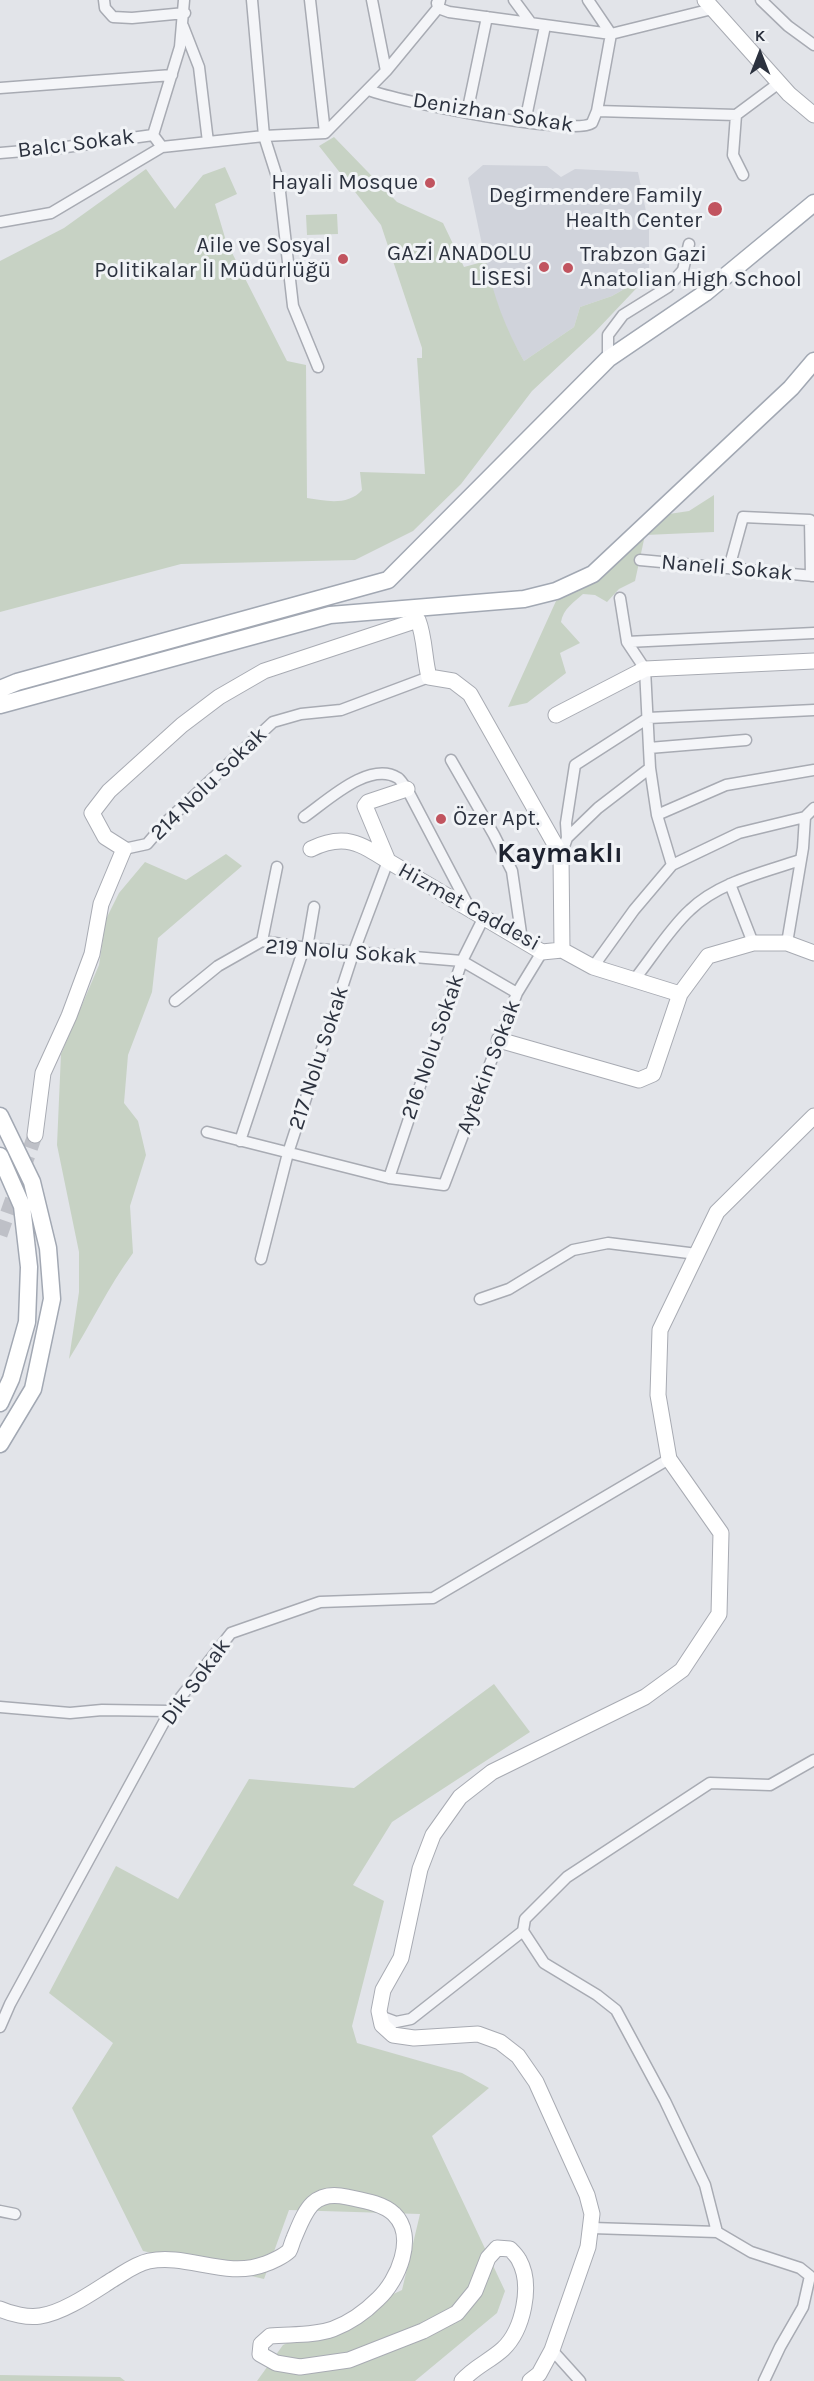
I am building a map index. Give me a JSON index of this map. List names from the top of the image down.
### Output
{
  "streets": {
    "street": [
      "Denizhan Sokak",
      "Balcı Sokak",
      "Naneli Sokak",
      "214 Nolu Sokak",
      "Hizmet Caddesi",
      "219 Nolu Sokak",
      "216 Nolu Sokak",
      "217 Nolu Sokak",
      "Aytekin Sokak",
      "Dik Sokak"
    ]
  },
  "crossings": [
    ["214 Nolu Sokak", "Hizmet Caddesi"],
    ["Hizmet Caddesi", "216 Nolu Sokak"],
    ["Hizmet Caddesi", "217 Nolu Sokak"],
    ["Hizmet Caddesi", "Aytekin Sokak"],
    ["219 Nolu Sokak", "216 Nolu Sokak"],
    ["219 Nolu Sokak", "217 Nolu Sokak"],
    ["219 Nolu Sokak", "Aytekin Sokak"],
    ["216 Nolu Sokak", "Aytekin Sokak"]
  ],
  "districts": ["Kaymaklı"],
  "places": [
    "Hayali Mosque",
    "Degirmendere Family Health Center",
    "Aile ve Sosyal Politikalar İl Müdürlüğü",
    "GAZİ ANADOLU LİSESİ",
    "Trabzon Gazi Anatolian High School",
    "Özer Apt."
  ],
  "north": "top"
}
